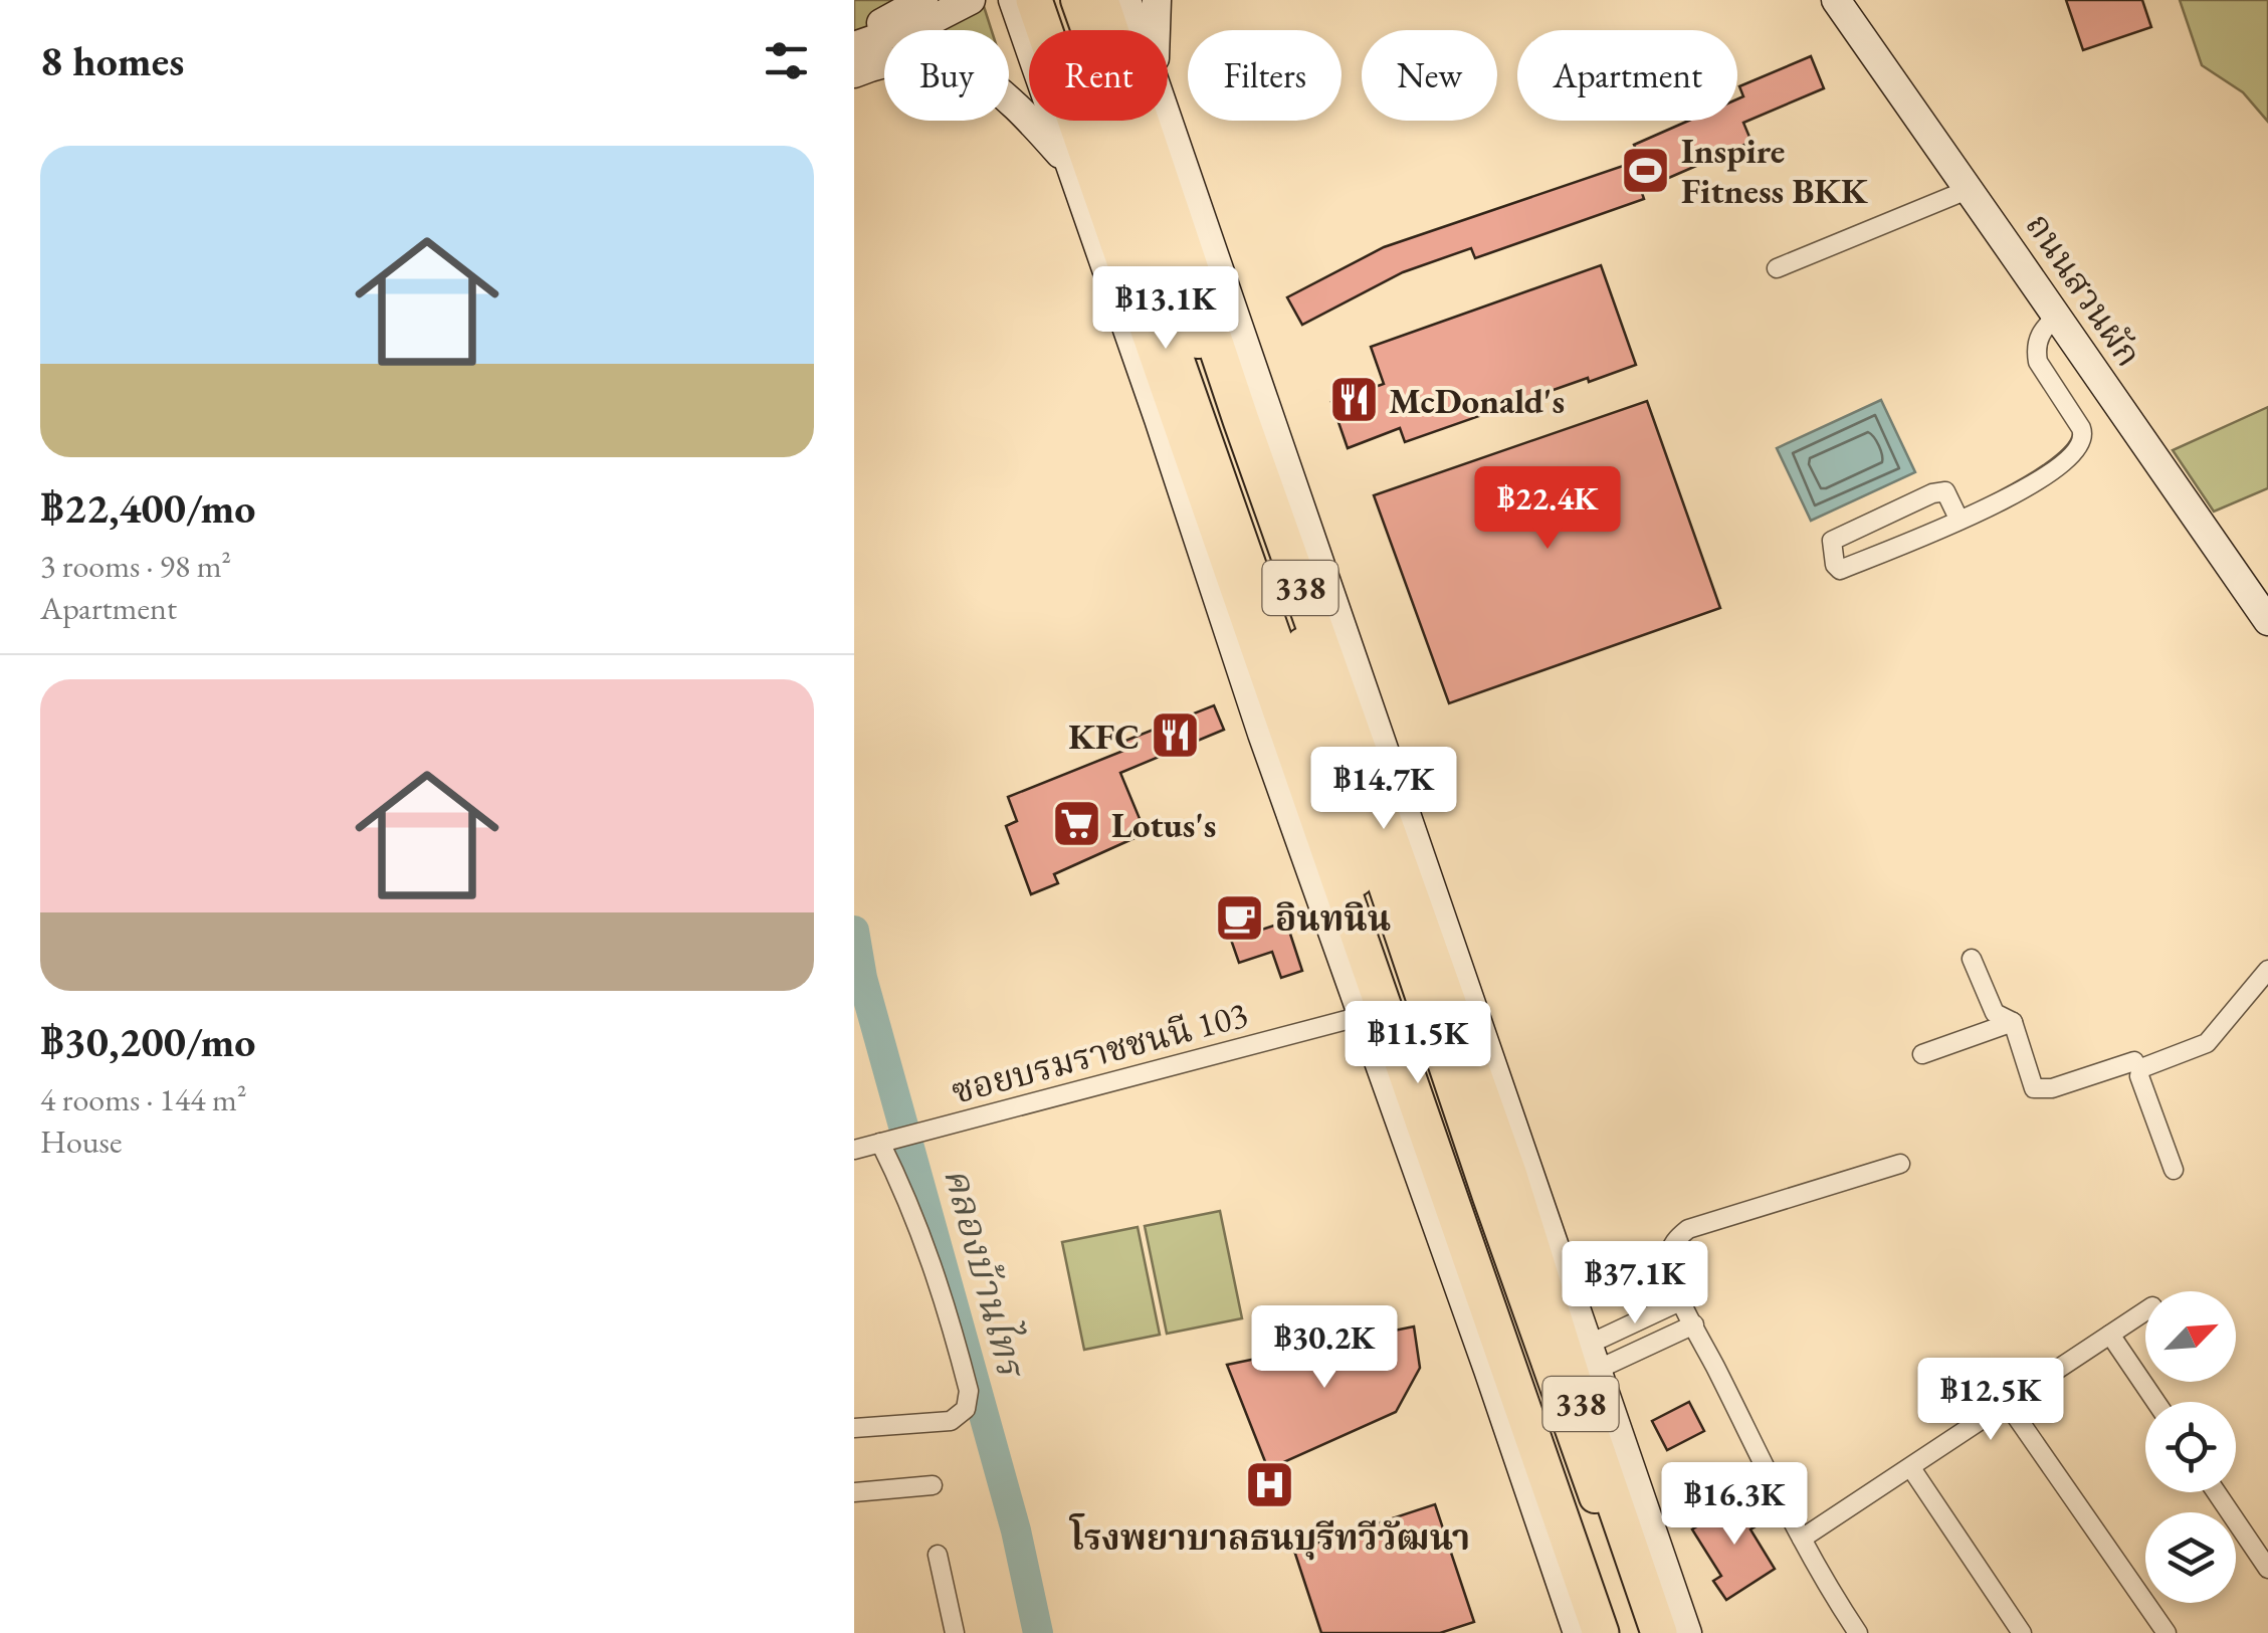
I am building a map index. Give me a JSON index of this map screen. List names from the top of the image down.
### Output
{
  "streets": {
    "highway": ["338"],
    "main road": ["ถนนสวนผัก"],
    "street": ["ซอยบรมราชชนนี 103"]
  },
  "crossings": [
    ["338", "ซอยบรมราชชนนี 103"]
  ],
  "water": ["คลองบ้านไทร"],
  "places": {
    "sports": ["Inspire Fitness BKK"],
    "restaurant": ["McDonald's", "KFC"],
    "supermarket": ["Lotus's"],
    "cafe": ["อินทนิน"],
    "hospital": ["โรงพยาบาลธนบุรีทวีวัฒนา"]
  },
  "north": "top right",
  "page": {
    "heading": "8 homes",
    "chip": [
      "Buy",
      "Rent",
      "Filters",
      "New",
      "Apartment"
    ],
    "list": [
      {
        "name": "฿22,400/mo",
        "note": "3 rooms · 98 m² · Apartment"
      },
      {
        "name": "฿30,200/mo",
        "note": "4 rooms · 144 m² · House"
      }
    ],
    "price": [
      "฿13.1K",
      "฿22.4K",
      "฿14.7K",
      "฿11.5K",
      "฿37.1K",
      "฿30.2K",
      "฿12.5K",
      "฿16.3K"
    ]
  }
}
